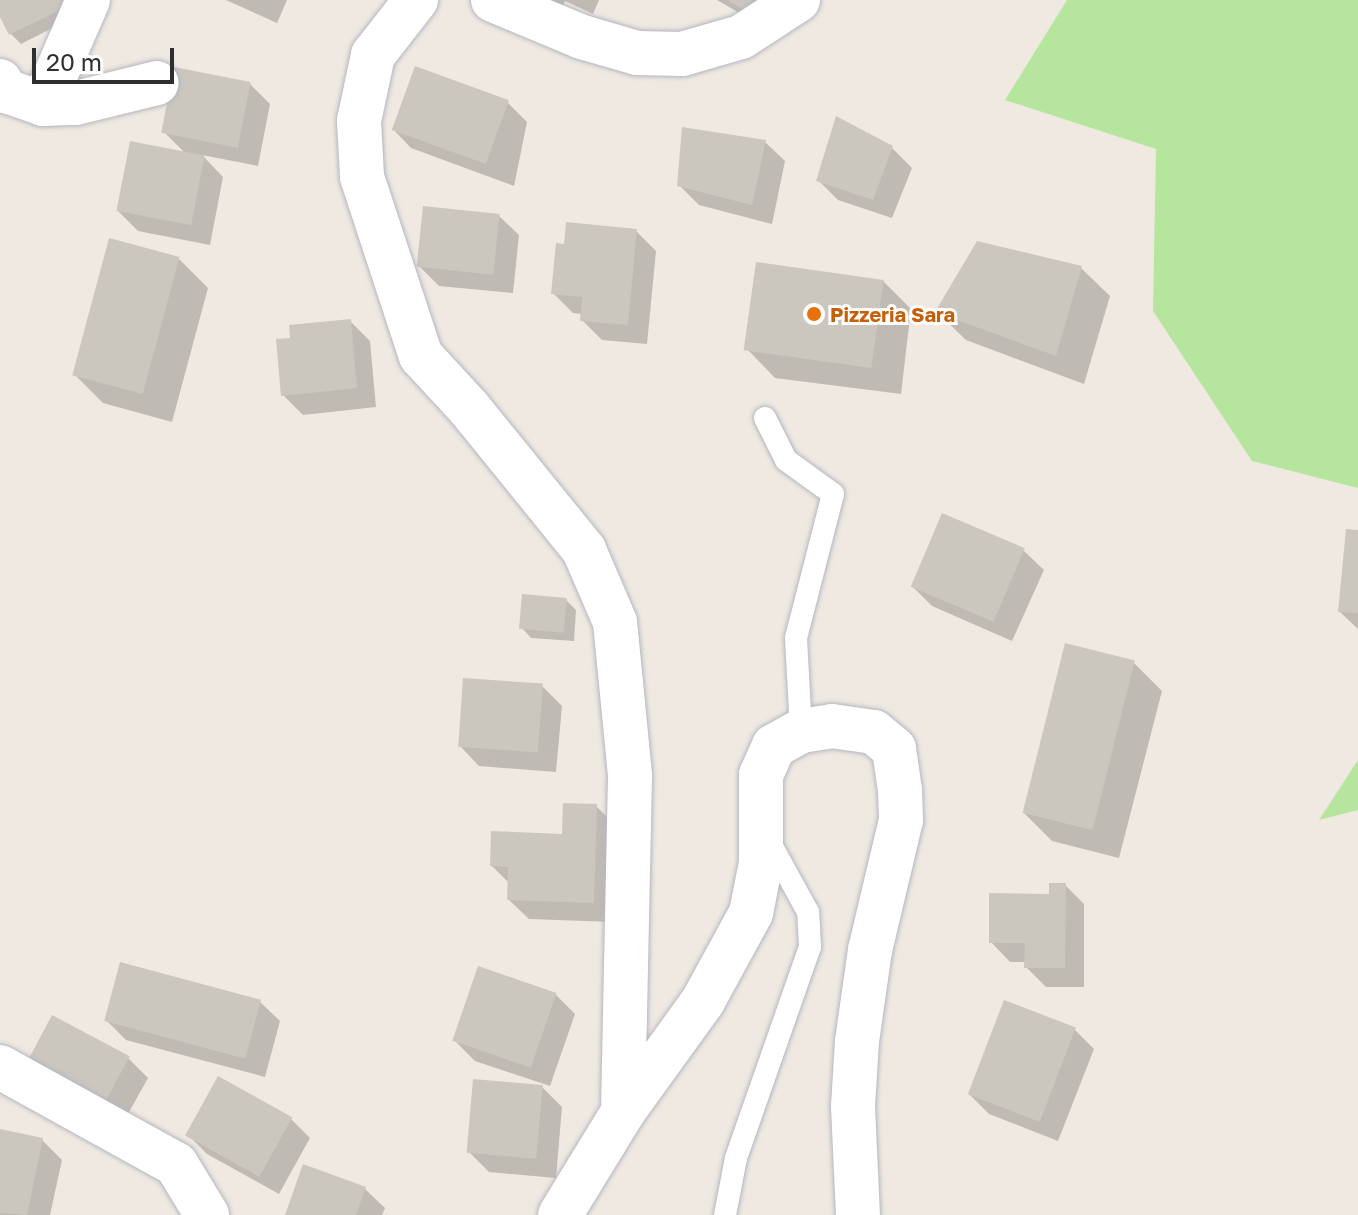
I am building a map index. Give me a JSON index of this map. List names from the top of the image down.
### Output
{
  "places": ["Pizzeria Sara"],
  "scale_bar": "20 m"
}
